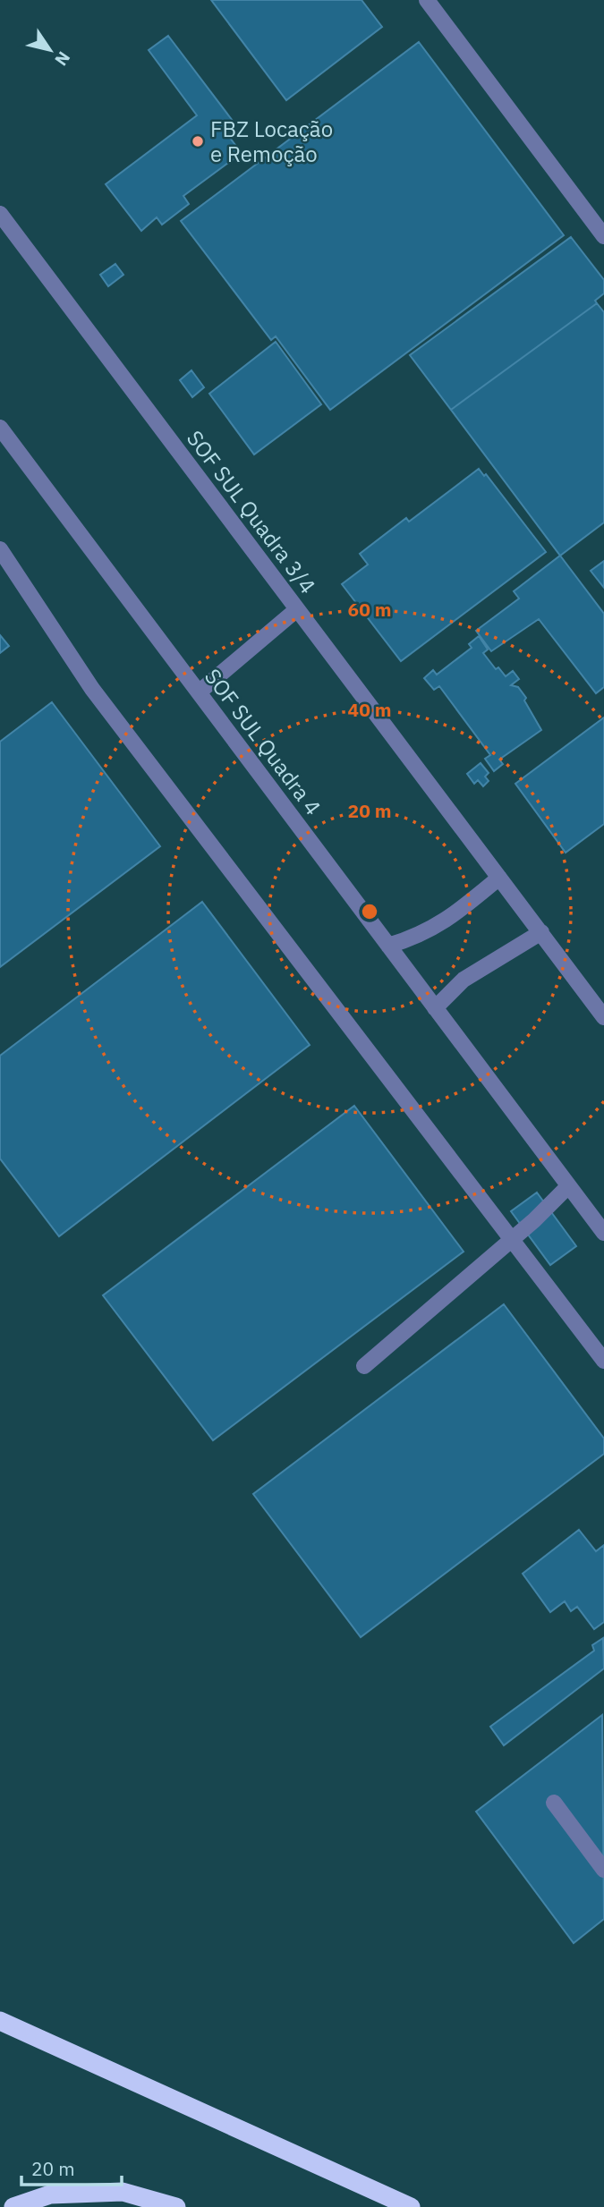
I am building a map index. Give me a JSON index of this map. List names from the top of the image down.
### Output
{
  "streets": {
    "street": ["SOF SUL Quadra 3/4", "SOF SUL Quadra 4"]
  },
  "places": ["FBZ Locação e Remoção"],
  "scale_bar": "20 m",
  "north": "bottom right",
  "rings": ["60 m", "40 m", "20 m"]
}
